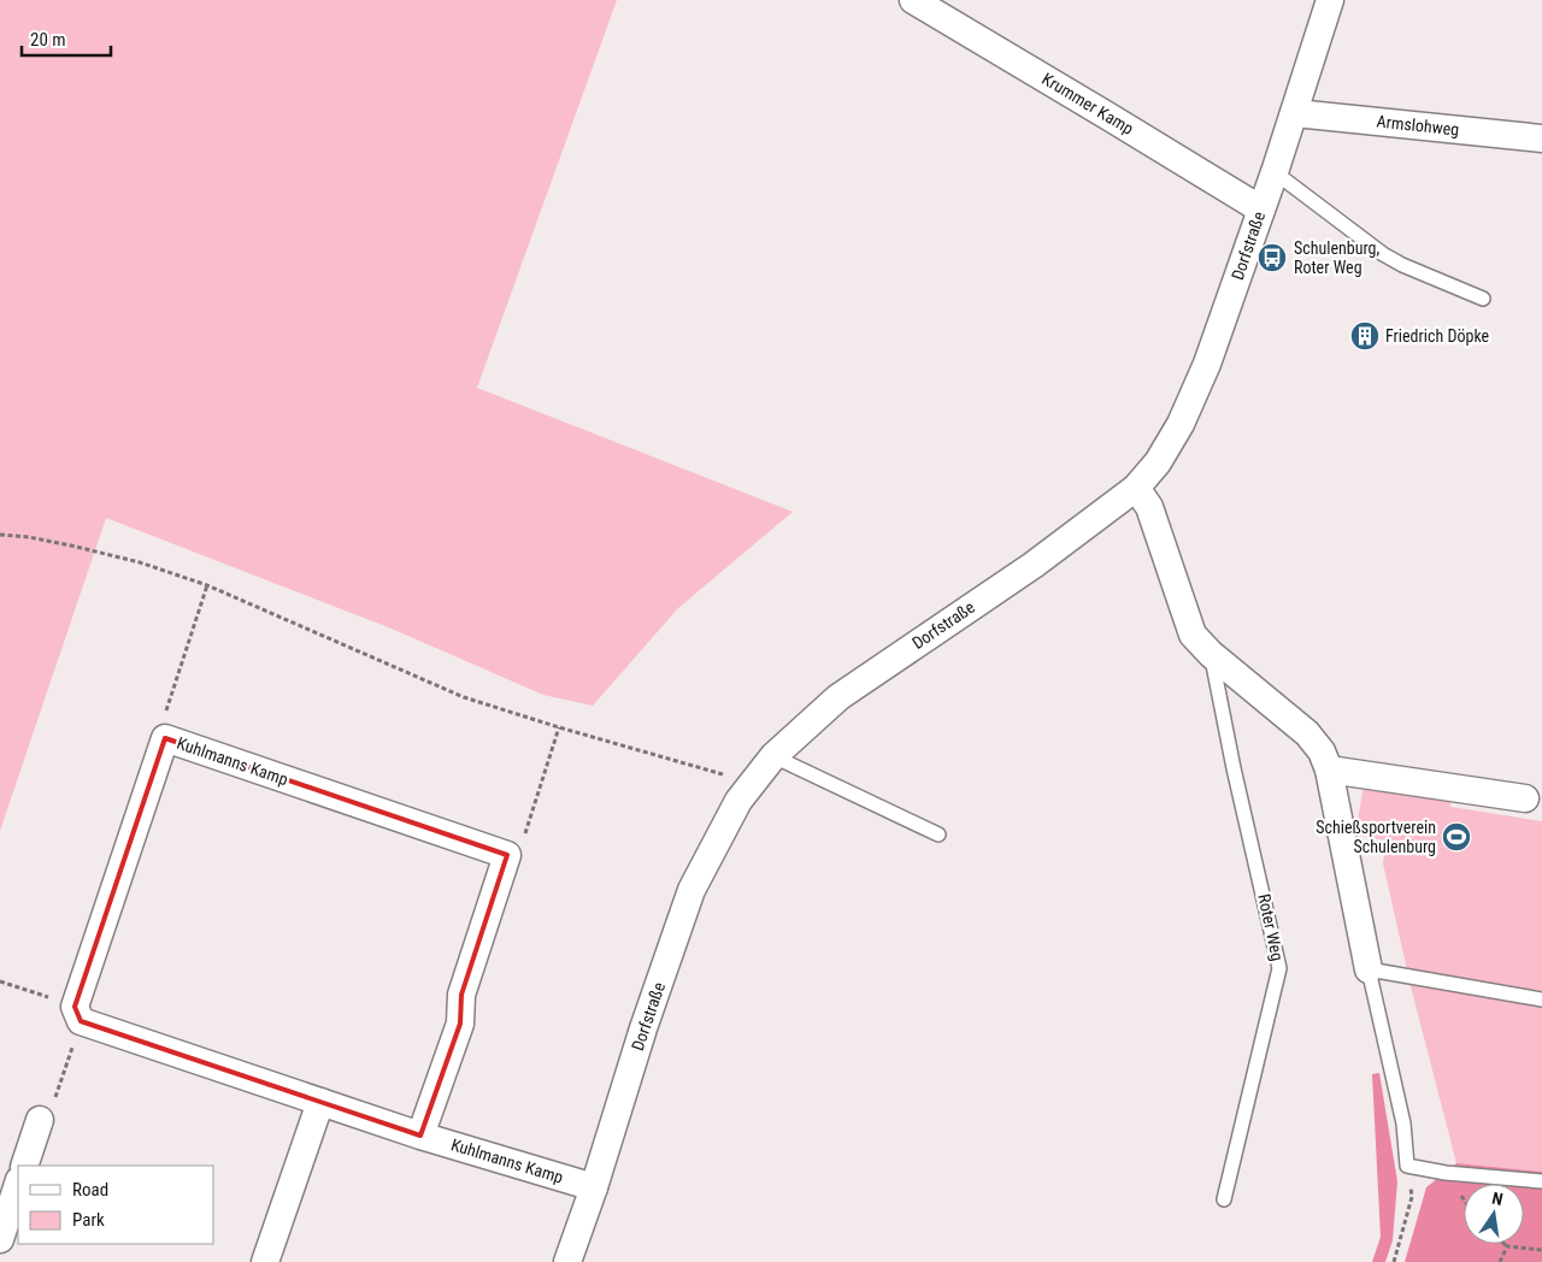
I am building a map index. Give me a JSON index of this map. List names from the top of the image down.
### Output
{
  "streets": {
    "street": [
      "Krummer Kamp",
      "Armslohweg",
      "Dorfstraße",
      "Kuhlmanns Kamp",
      "Roter Weg"
    ]
  },
  "crossings": [
    ["Krummer Kamp", "Dorfstraße"],
    ["Armslohweg", "Dorfstraße"],
    ["Dorfstraße", "Kuhlmanns Kamp"],
    ["Dorfstraße", "Roter Weg"]
  ],
  "places": {
    "bus stop": ["Schulenburg, Roter Weg"],
    "building": ["Friedrich Döpke"],
    "sports": ["Schießsportverein Schulenburg"]
  },
  "legend": ["Road", "Park"],
  "scale_bar": "20 m",
  "north": "top"
}
